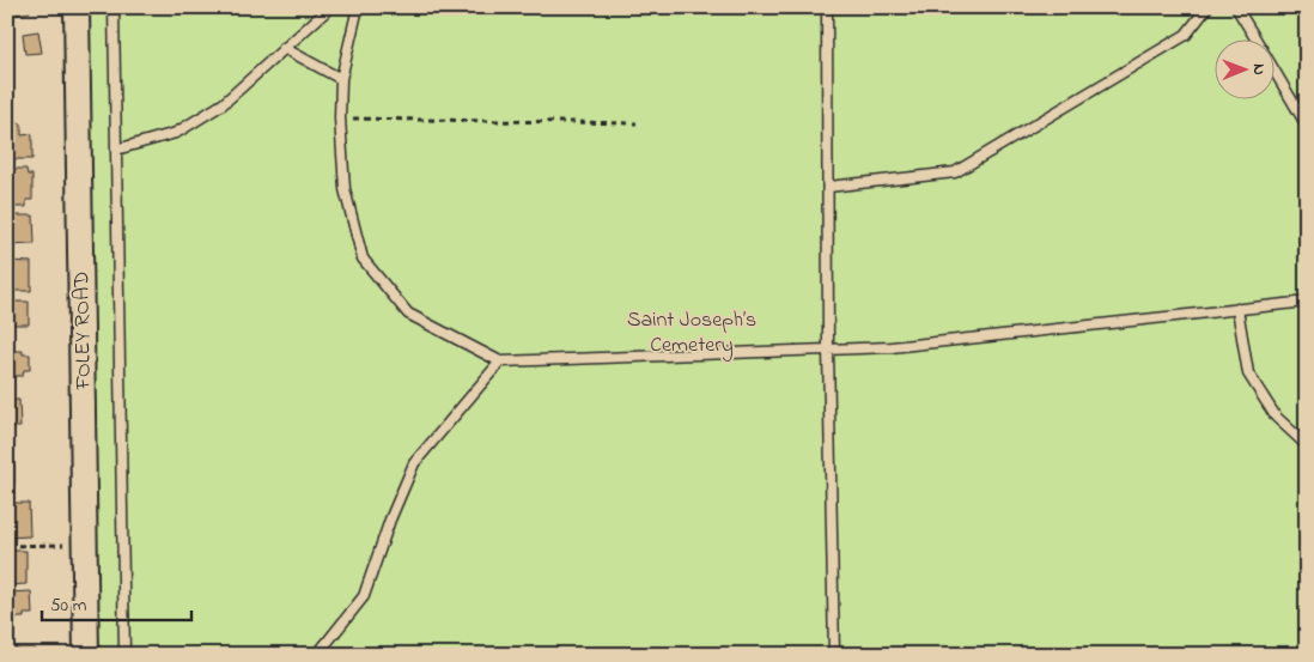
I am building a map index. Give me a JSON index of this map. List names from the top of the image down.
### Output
{
  "streets": {
    "street": ["FOLEY ROAD"]
  },
  "parks": ["Saint Joseph’s Cemetery"],
  "scale_bar": "50 m",
  "north": "right"
}
